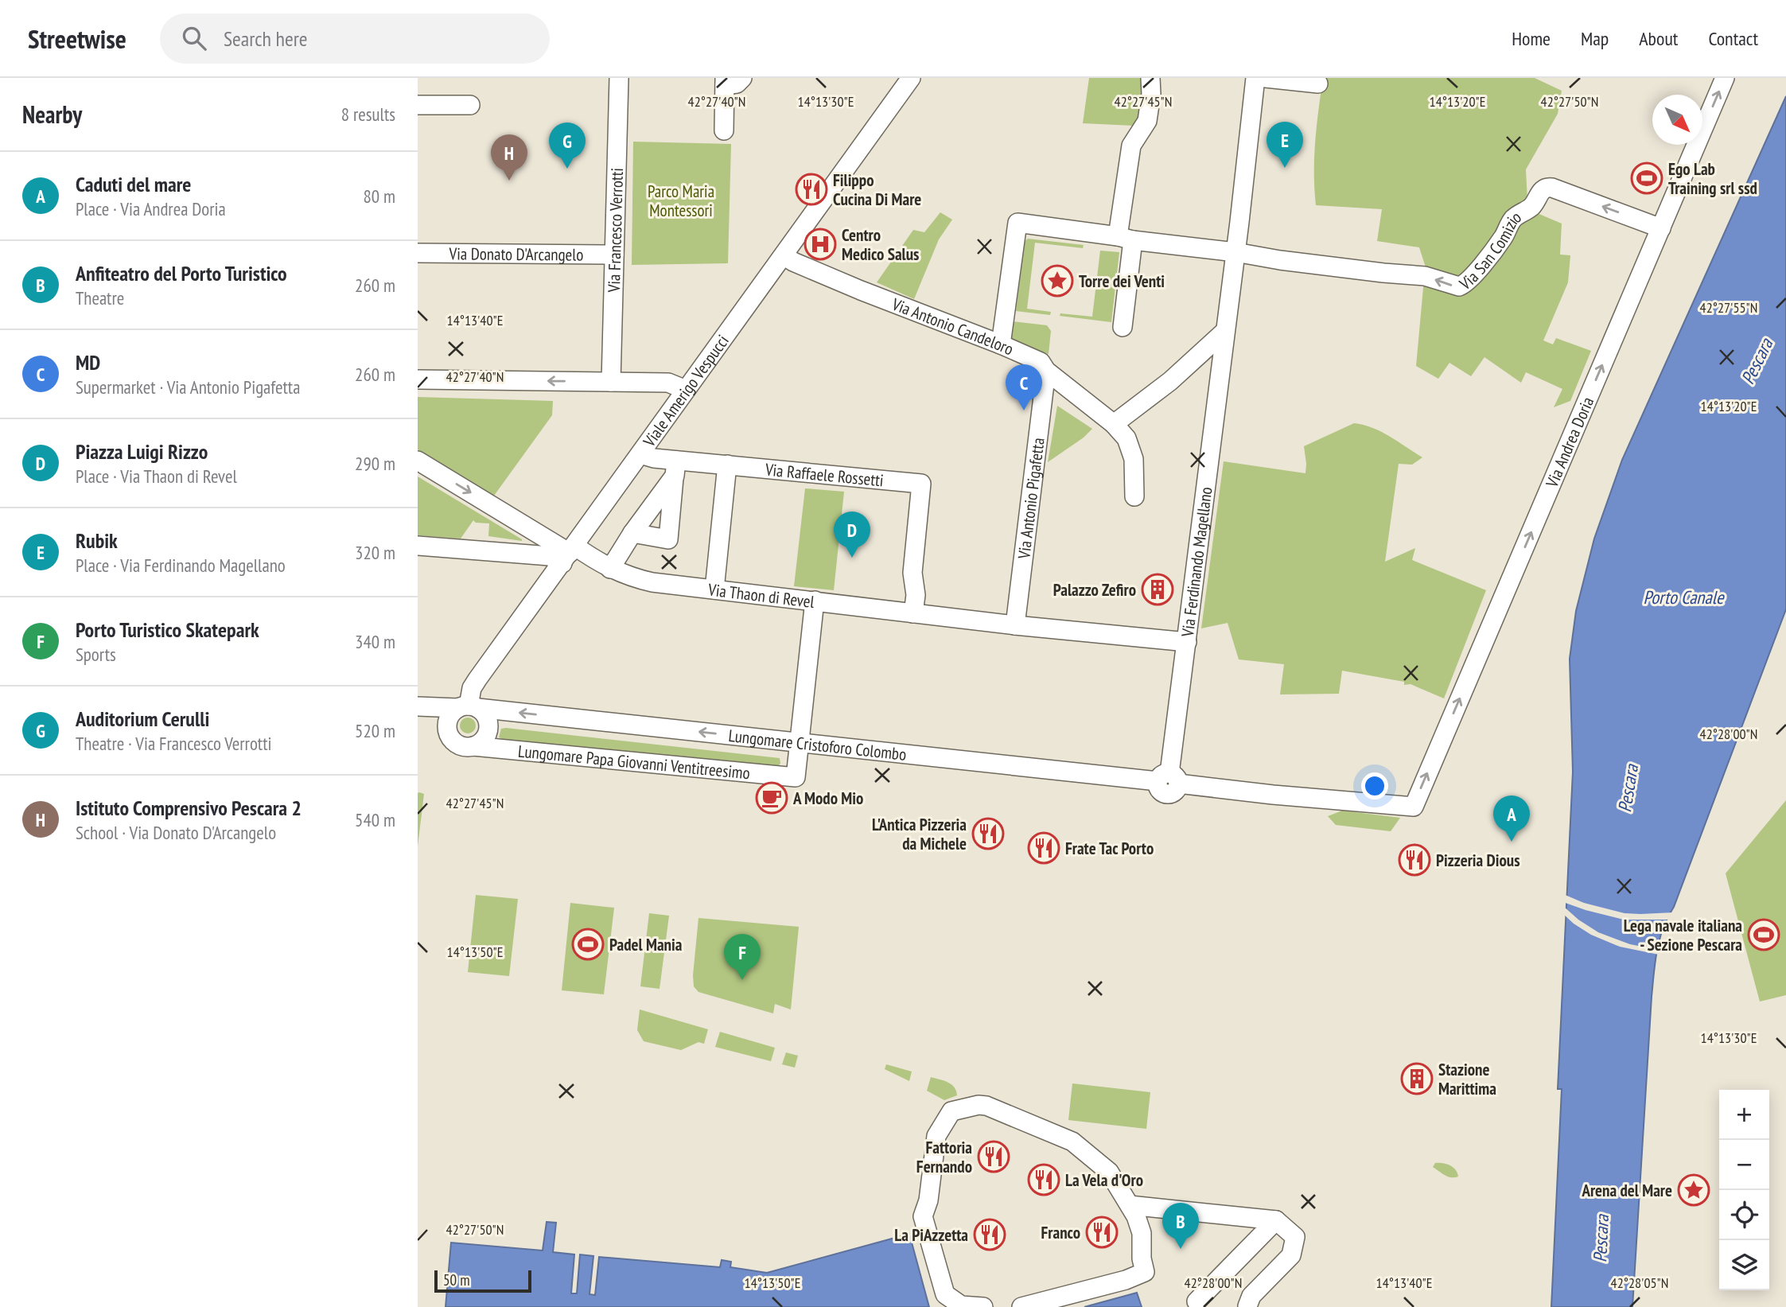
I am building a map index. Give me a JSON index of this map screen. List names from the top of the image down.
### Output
{
  "streets": {
    "street": [
      "Via Francesco Verrotti",
      "Via San Comizio",
      "Via Donato D'Arcangelo",
      "Via Antonio Candeloro",
      "Viale Amerigo Vespucci",
      "Via Andrea Doria",
      "Via Raffaele Rossetti",
      "Via Antonio Pigafetta",
      "Via Ferdinando Magellano",
      "Via Thaon di Revel",
      "Lungomare Cristoforo Colombo",
      "Lungomare Papa Giovanni Ventitreesimo"
    ]
  },
  "crossings": [
    ["Via Francesco Verrotti", "Via Donato D'Arcangelo"],
    ["Via San Comizio", "Via Andrea Doria"],
    ["Via San Comizio", "Via Ferdinando Magellano"],
    ["Via Antonio Candeloro", "Viale Amerigo Vespucci"],
    ["Via Antonio Candeloro", "Via Antonio Pigafetta"],
    ["Viale Amerigo Vespucci", "Via Raffaele Rossetti"],
    ["Viale Amerigo Vespucci", "Via Thaon di Revel"],
    ["Viale Amerigo Vespucci", "Lungomare Cristoforo Colombo"],
    ["Viale Amerigo Vespucci", "Lungomare Papa Giovanni Ventitreesimo"],
    ["Via Andrea Doria", "Lungomare Cristoforo Colombo"],
    ["Via Raffaele Rossetti", "Via Thaon di Revel"],
    ["Via Antonio Pigafetta", "Via Thaon di Revel"],
    ["Via Ferdinando Magellano", "Via Thaon di Revel"],
    ["Via Ferdinando Magellano", "Lungomare Cristoforo Colombo"],
    ["Lungomare Cristoforo Colombo", "Lungomare Papa Giovanni Ventitreesimo"]
  ],
  "one_way": ["Via San Comizio", "Via Andrea Doria"],
  "water": ["Pescara", "Porto Canale"],
  "parks": ["Parco Maria Montessori"],
  "places": {
    "sports": ["Ego Lab Training srl ssd", "Lega navale italiana - Sezione Pescara", "Padel Mania"],
    "restaurant": [
      "Filippo Cucina Di Mare",
      "L'Antica Pizzeria da Michele",
      "Frate Tac Porto",
      "Pizzeria Dious",
      "Fattoria Fernando",
      "La Vela d'Oro",
      "Franco",
      "La PiAzzetta"
    ],
    "hospital": ["Centro Medico Salus"],
    "place": ["Torre dei Venti", "Arena del Mare"],
    "building": ["Palazzo Zefiro", "Stazione Marittima"],
    "cafe": ["A Modo Mio"]
  },
  "scale_bar": "50 m",
  "north": "bottom right",
  "page": {
    "header": "Streetwise",
    "search": "Search here",
    "nav": [
      "Home",
      "Map",
      "About",
      "Contact"
    ],
    "heading": ["Nearby", "8 results"],
    "pins": [
      "E",
      "G",
      "H",
      "C",
      "D",
      "A",
      "F",
      "B"
    ],
    "list": [
      {
        "mark": "A",
        "name": "Caduti del mare",
        "note": "Place · Via Andrea Doria",
        "value": "80 m"
      },
      {
        "mark": "B",
        "name": "Anfiteatro del Porto Turistico",
        "note": "Theatre",
        "value": "260 m"
      },
      {
        "mark": "C",
        "name": "MD",
        "note": "Supermarket · Via Antonio Pigafetta",
        "value": "260 m"
      },
      {
        "mark": "D",
        "name": "Piazza Luigi Rizzo",
        "note": "Place · Via Thaon di Revel",
        "value": "290 m"
      },
      {
        "mark": "E",
        "name": "Rubik",
        "note": "Place · Via Ferdinando Magellano",
        "value": "320 m"
      },
      {
        "mark": "F",
        "name": "Porto Turistico Skatepark",
        "note": "Sports",
        "value": "340 m"
      },
      {
        "mark": "G",
        "name": "Auditorium Cerulli",
        "note": "Theatre · Via Francesco Verrotti",
        "value": "520 m"
      },
      {
        "mark": "H",
        "name": "Istituto Comprensivo Pescara 2",
        "note": "School · Via Donato D'Arcangelo",
        "value": "540 m"
      }
    ],
    "map_buttons": ["+", "−"],
    "scale": "50 m"
  },
  "coordinates": [
    "42°27'40\"N",
    "14°13'30\"E",
    "42°27'45\"N",
    "14°13'20\"E",
    "42°27'50\"N",
    "42°27'55\"N",
    "14°13'40\"E",
    "42°28'00\"N",
    "14°13'50\"E",
    "42°28'05\"N"
  ]
}
